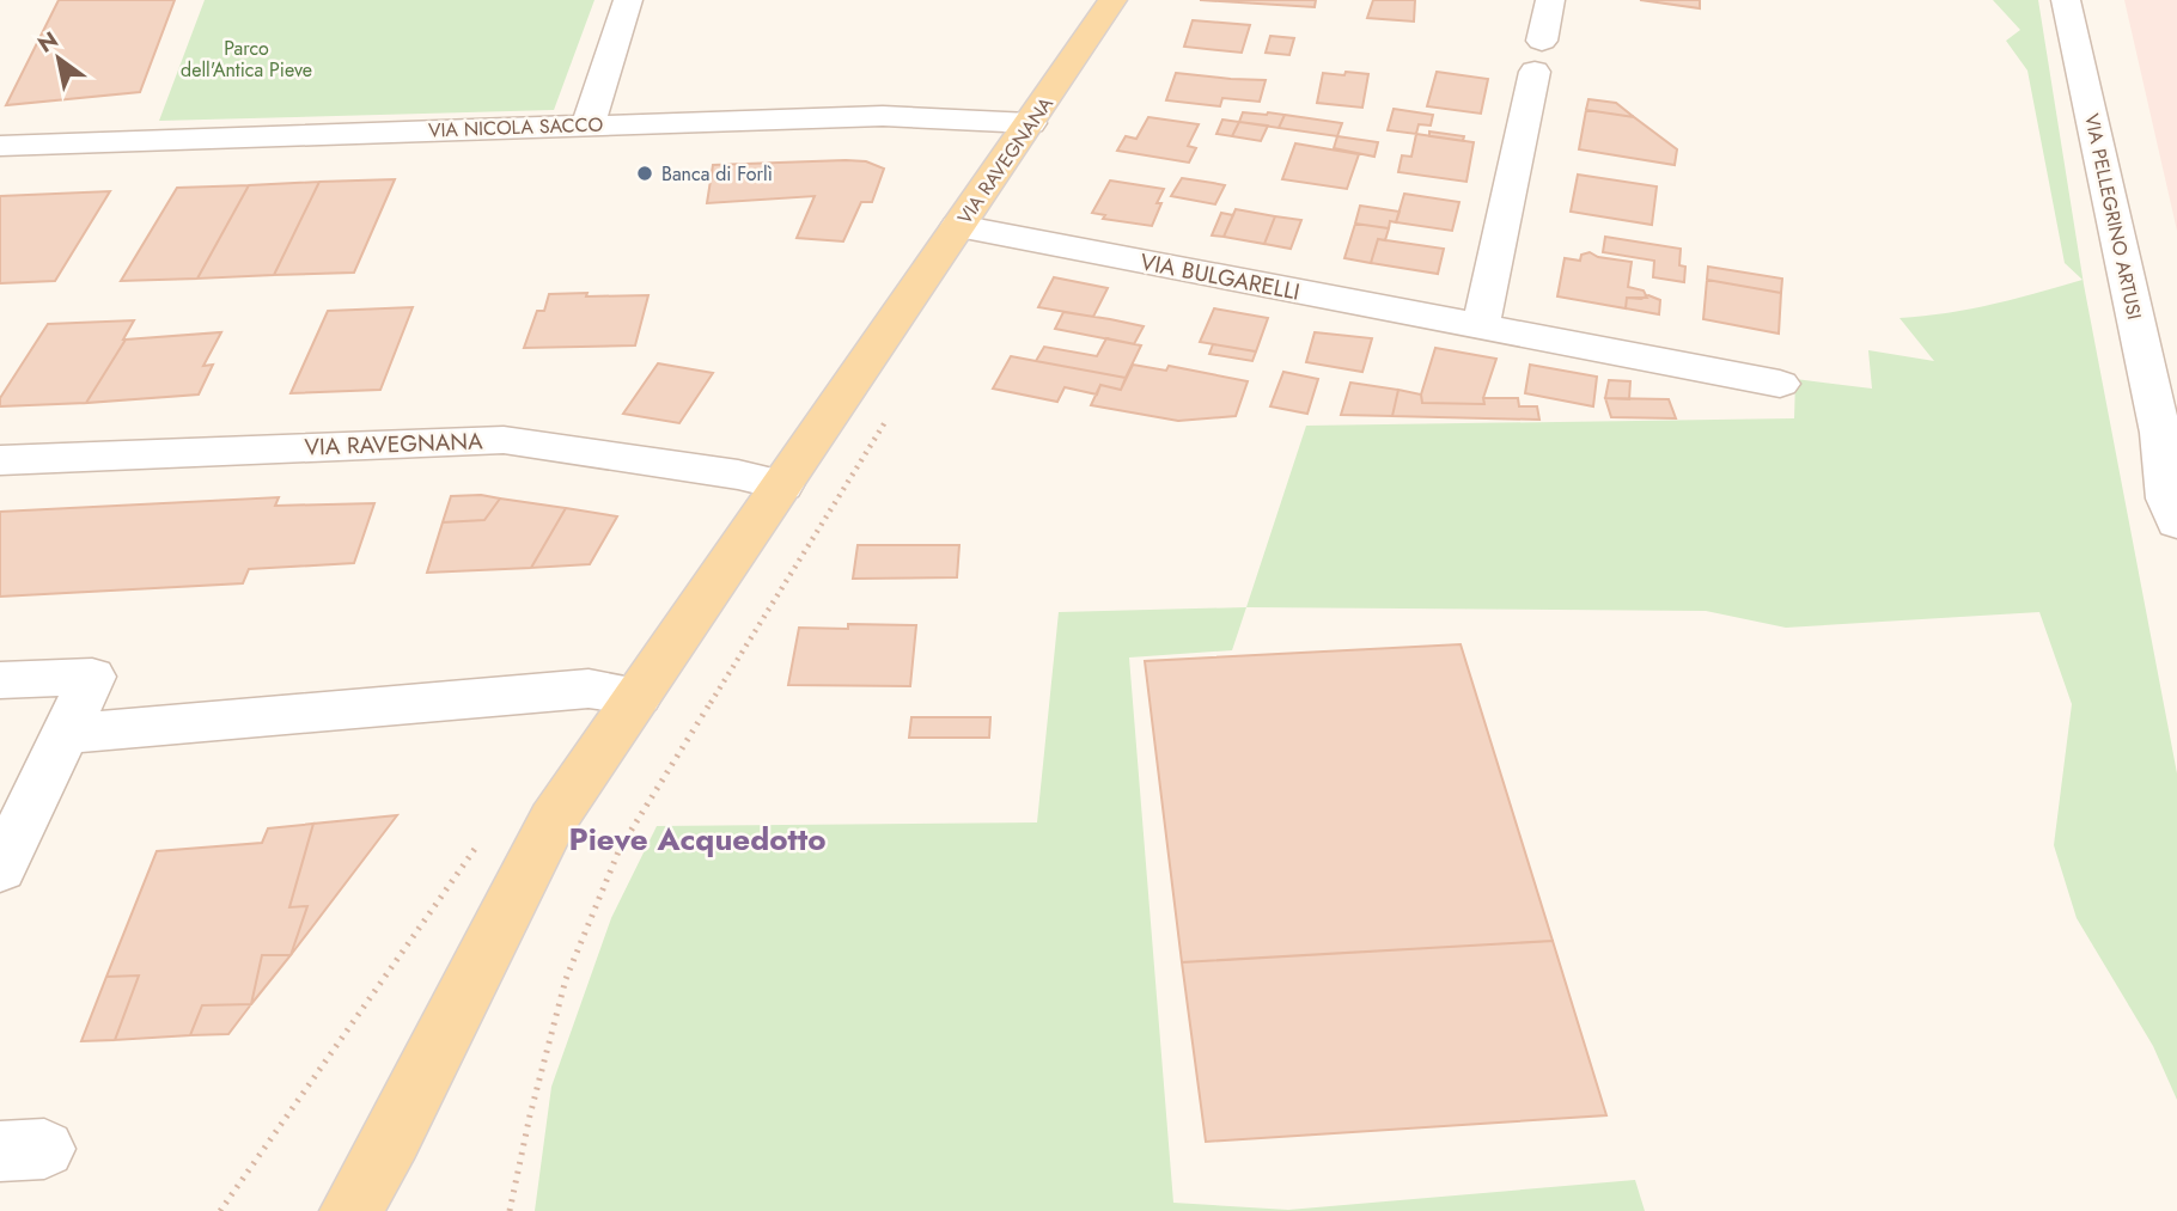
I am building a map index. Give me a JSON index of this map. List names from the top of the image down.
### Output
{
  "streets": {
    "main road": ["VIA RAVEGNANA"],
    "street": ["VIA NICOLA SACCO", "VIA PELLEGRINO ARTUSI", "VIA BULGARELLI"]
  },
  "crossings": [
    ["VIA NICOLA SACCO", "VIA RAVEGNANA"],
    ["VIA RAVEGNANA", "VIA BULGARELLI"]
  ],
  "districts": ["Pieve Acquedotto"],
  "parks": ["Parco dell'Antica Pieve"],
  "places": ["Banca di Forlì"],
  "north": "top left"
}
